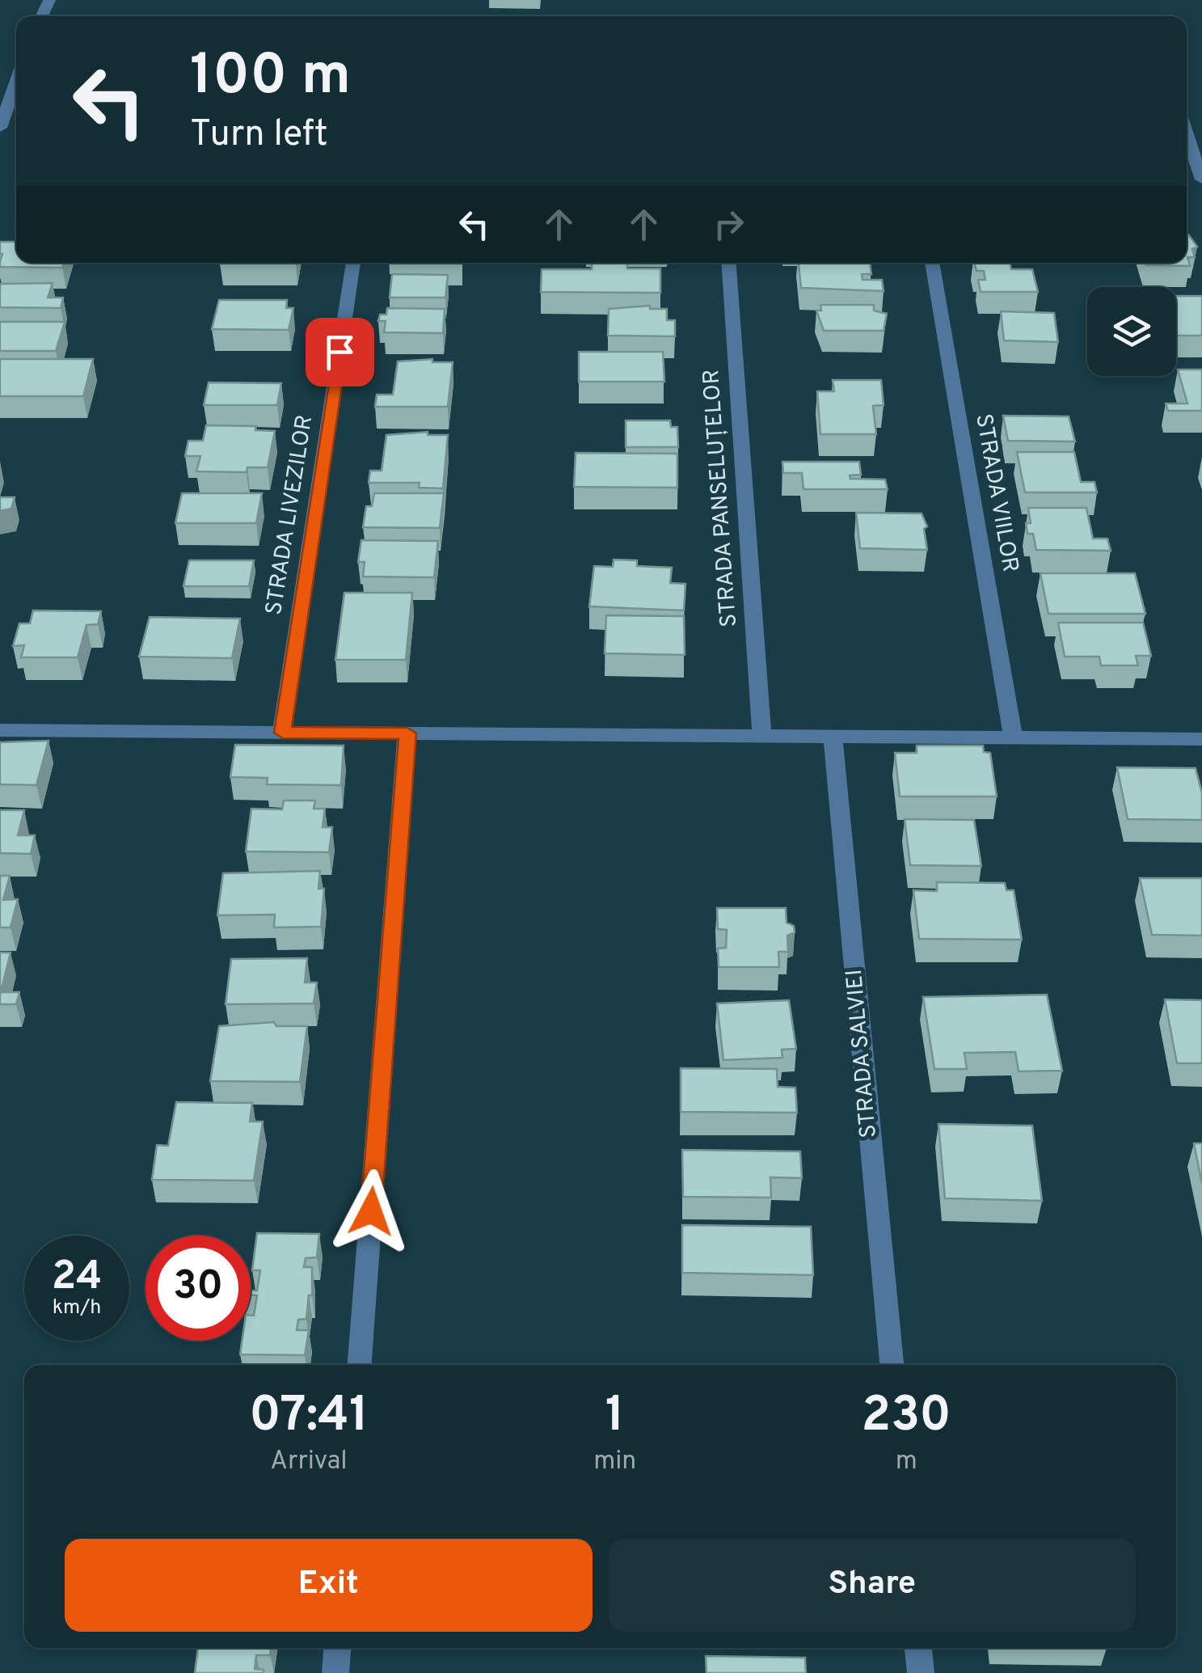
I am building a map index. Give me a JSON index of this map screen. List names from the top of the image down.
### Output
{
  "streets": {
    "street": [
      "STRADA VIILOR",
      "STRADA PANSELUȚELOR",
      "STRADA LIVEZILOR",
      "STRADA SALVIEI"
    ]
  },
  "page": {
    "turn": ["100 m", "Turn left"],
    "speed": "24 km/h",
    "limit": "30",
    "eta": [
      "07:41",
      "Arrival",
      "1",
      "min",
      "230",
      "m"
    ],
    "buttons": ["Exit", "Share"]
  }
}
